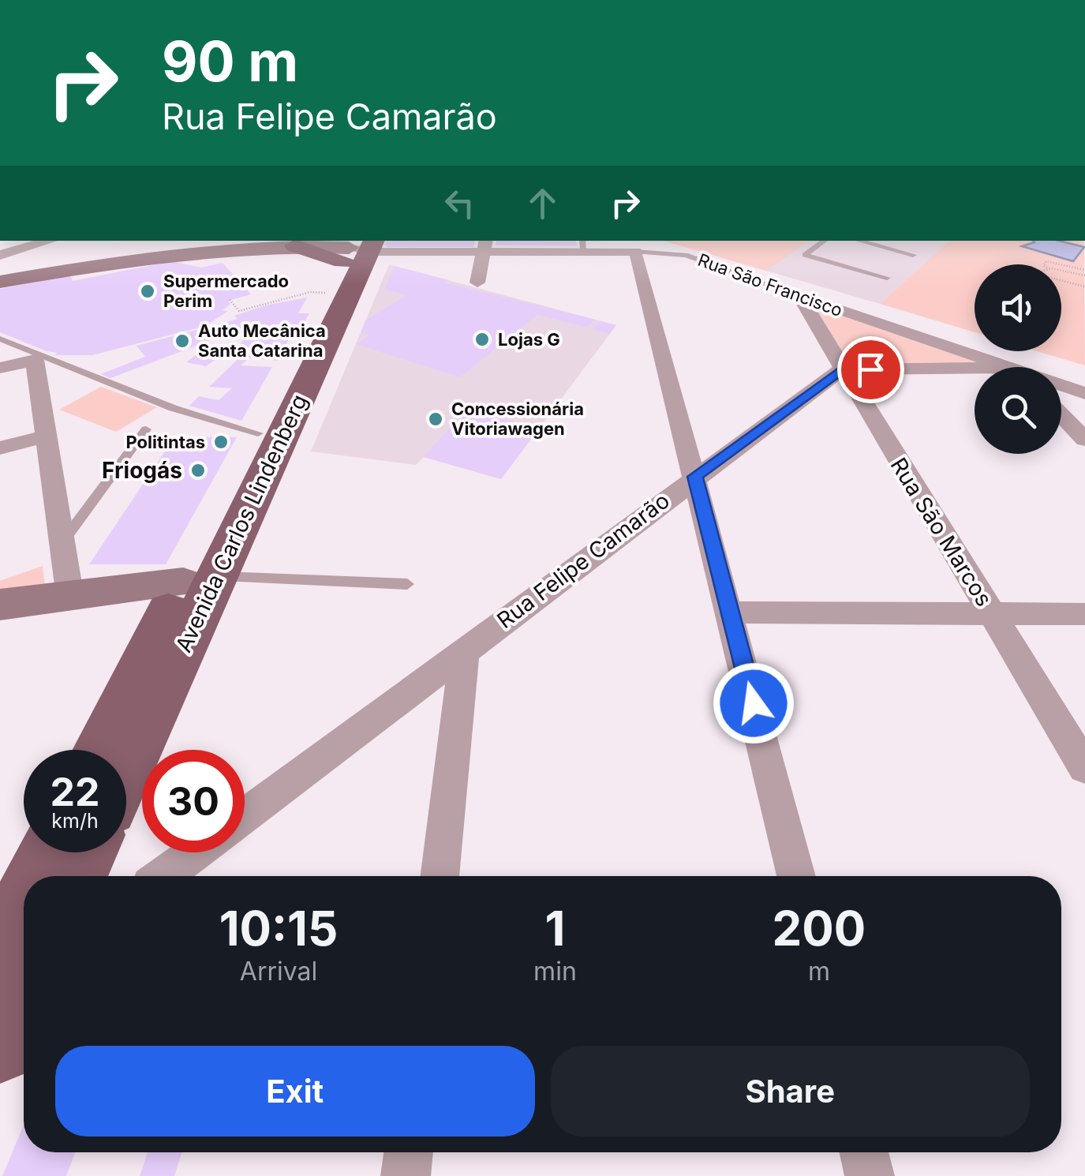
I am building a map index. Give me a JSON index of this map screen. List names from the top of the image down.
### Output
{
  "streets": {
    "main road": ["Avenida Carlos Lindenberg"],
    "street": ["Rua São Francisco", "Rua São Marcos", "Rua Felipe Camarão"]
  },
  "crossings": [
    ["Rua São Francisco", "Avenida Carlos Lindenberg"],
    ["Rua São Francisco", "Rua São Marcos"],
    ["Rua São Marcos", "Rua Felipe Camarão"]
  ],
  "places": [
    "Supermercado Perim",
    "Lojas G",
    "Auto Mecânica Santa Catarina",
    "Concessionária Vitoriawagen",
    "Politintas",
    "Friogás"
  ],
  "page": {
    "turn": ["90 m", "Rua Felipe Camarão"],
    "speed": "22 km/h",
    "limit": "30",
    "eta": [
      "10:15",
      "Arrival",
      "1",
      "min",
      "200",
      "m"
    ],
    "buttons": ["Exit", "Share"]
  }
}
